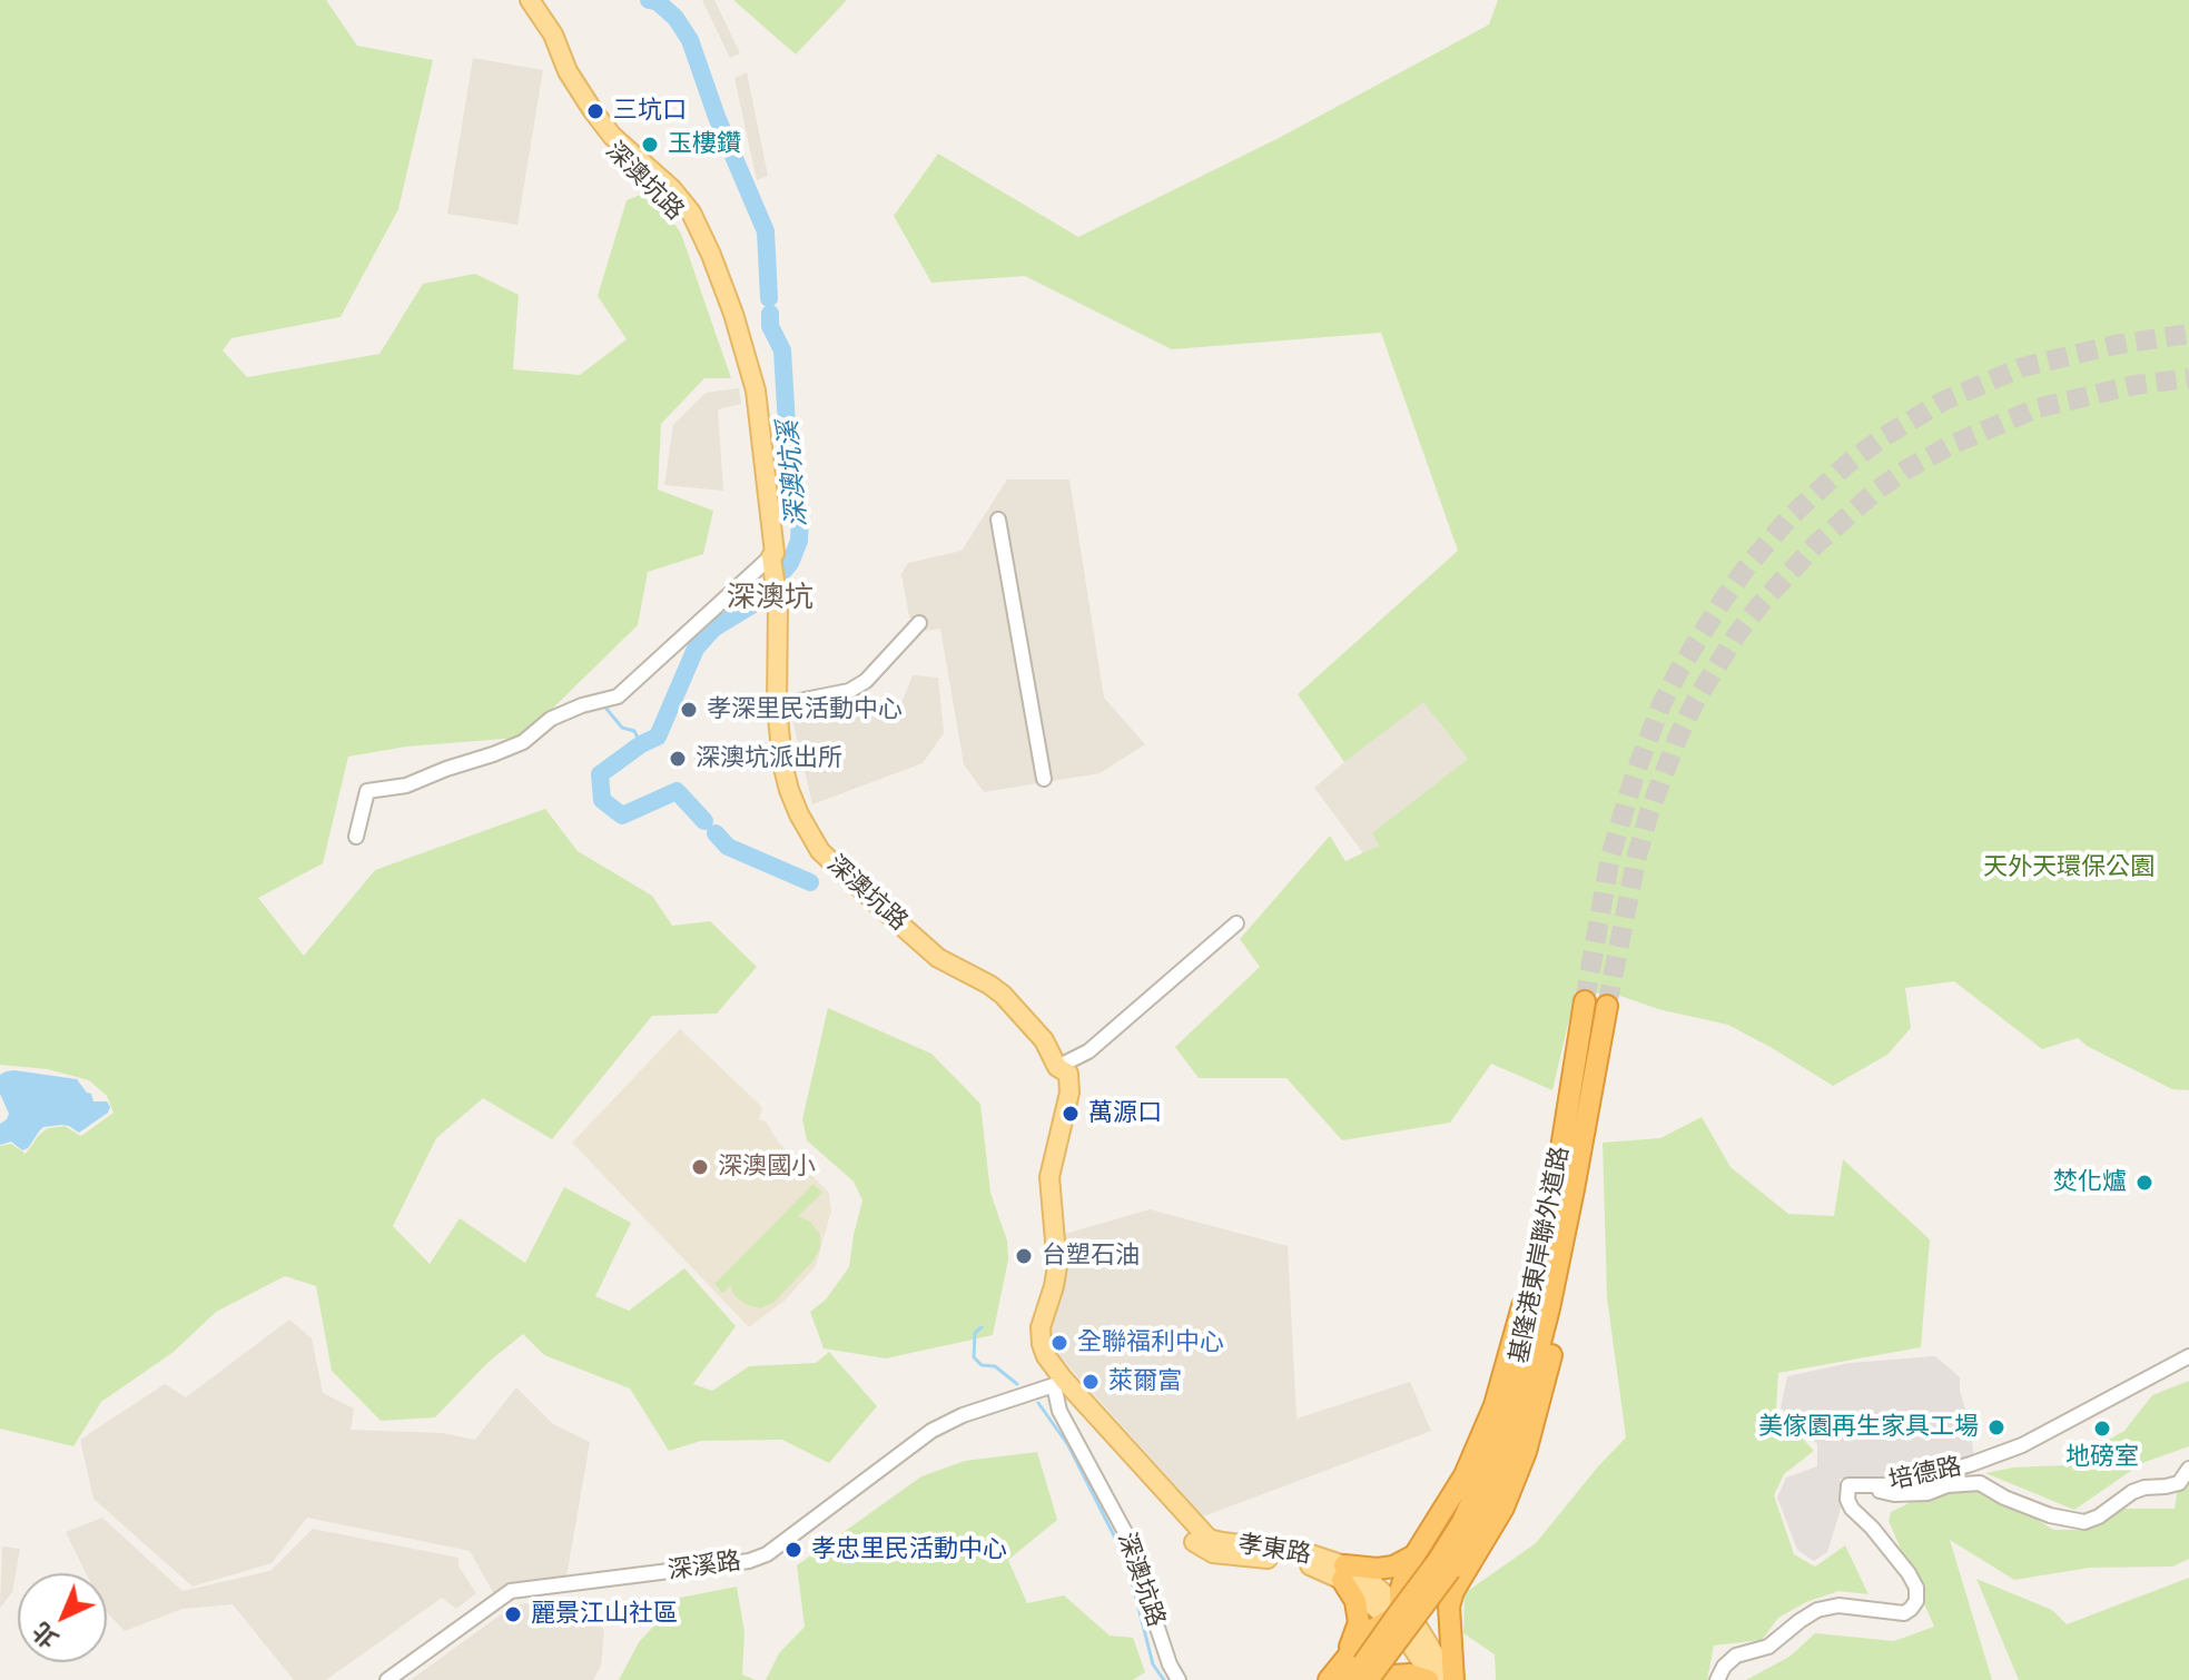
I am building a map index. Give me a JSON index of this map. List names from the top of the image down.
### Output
{
  "streets": {
    "highway": ["基隆港東岸聯外道路"],
    "main road": ["深澳坑路", "孝東路"],
    "street": ["培德路", "深溪路"]
  },
  "crossings": [
    ["深澳坑路", "孝東路"],
    ["深澳坑路", "深溪路"],
    ["孝東路", "深溪路"]
  ],
  "districts": ["深澳坑"],
  "water": ["深澳坑溪"],
  "parks": ["天外天環保公園"],
  "places": [
    "三坑口",
    "玉樓鑽",
    "孝深里民活動中心",
    "深澳坑派出所",
    "萬源口",
    "深澳國小",
    "焚化爐",
    "台塑石油",
    "全聯福利中心",
    "萊爾富",
    "美傢園再生家具工場",
    "地磅室",
    "孝忠里民活動中心",
    "麗景江山社區"
  ],
  "north": "bottom left"
}
